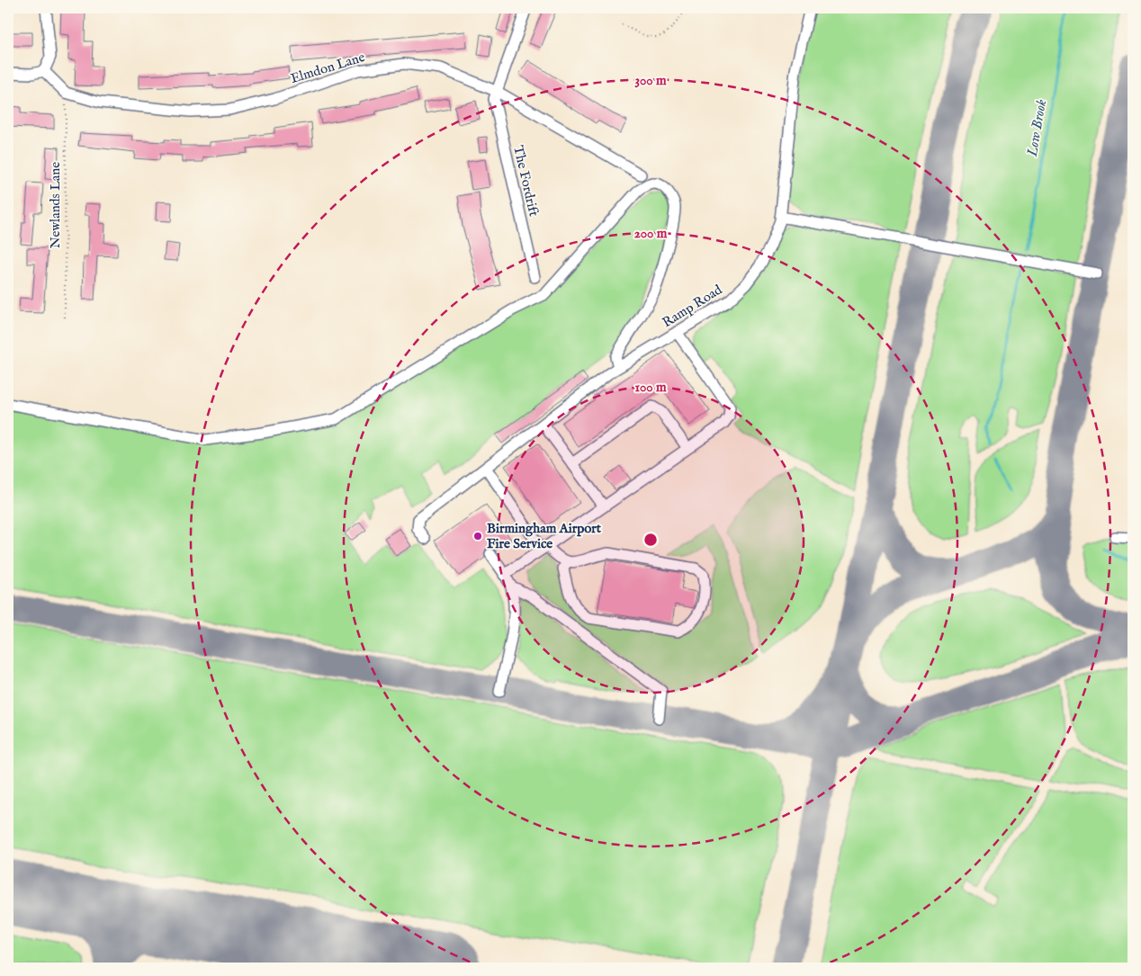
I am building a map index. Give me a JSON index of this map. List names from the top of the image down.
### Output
{
  "streets": {
    "street": ["Elmdon Lane", "The Fordrift", "Ramp Road"],
    "path": ["Newlands Lane"]
  },
  "crossings": [
    ["Elmdon Lane", "The Fordrift"],
    ["Elmdon Lane", "Newlands Lane"]
  ],
  "water": ["Low Brook"],
  "places": ["Birmingham Airport Fire Service"],
  "rings": ["300 m", "200 m", "100 m"]
}
